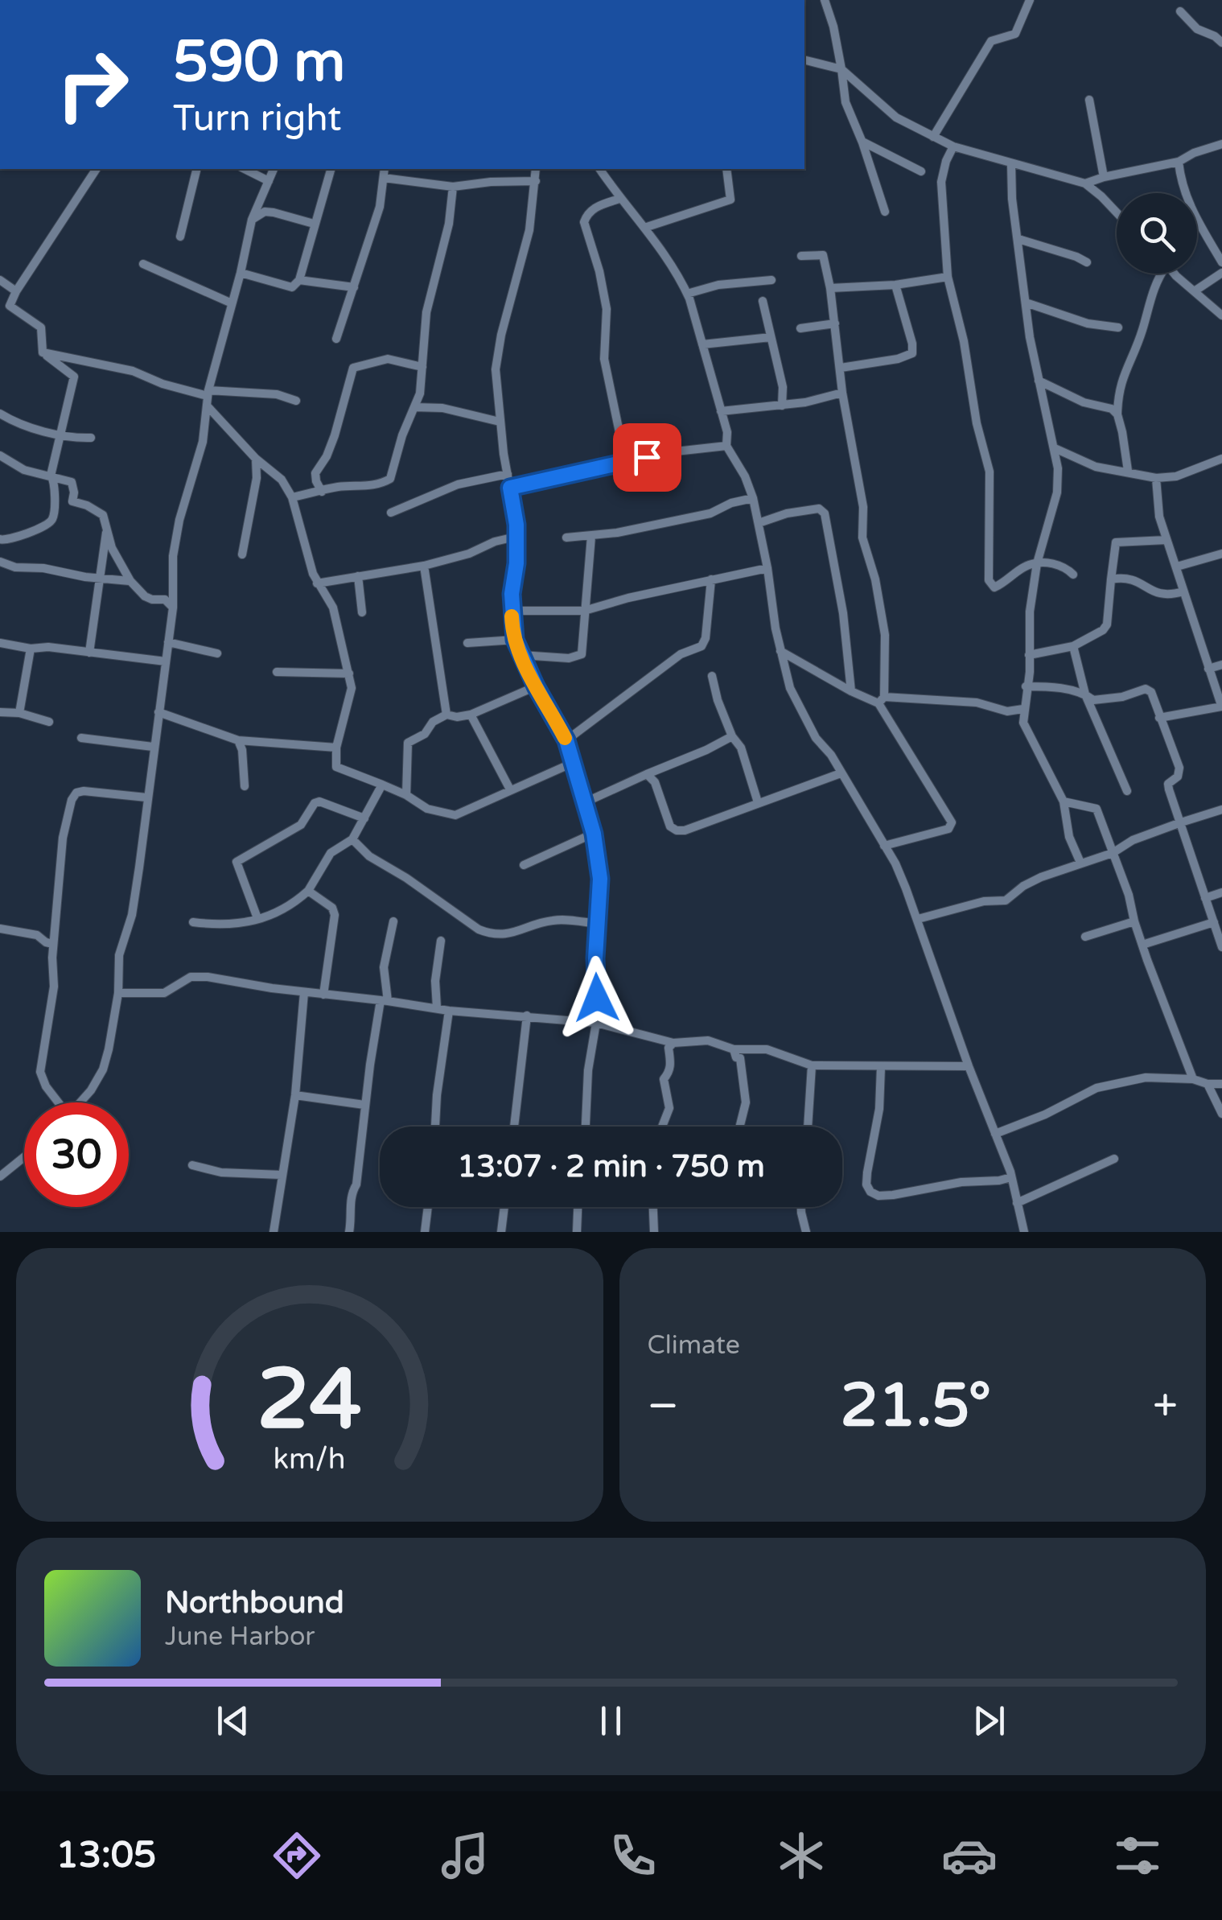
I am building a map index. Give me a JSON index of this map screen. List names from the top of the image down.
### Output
{
  "page": {
    "turn": ["590 m", "Turn right"],
    "limit": "30",
    "trip": "13:07 · 2 min · 750 m",
    "tile": "Climate",
    "heat": ["−", "21.5°", "+"],
    "song": ["Northbound", "June Harbor"],
    "tabs": "13:05",
    "gauge": ["24", "km/h"]
  }
}
